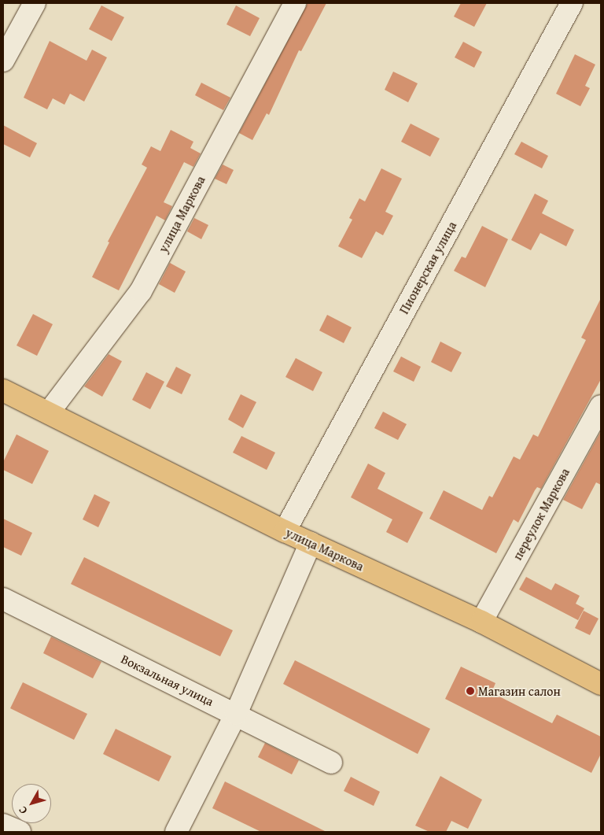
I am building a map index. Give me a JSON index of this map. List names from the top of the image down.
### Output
{
  "streets": {
    "main road": ["улица Маркова"],
    "street": ["Пионерская улица", "переулок Маркова", "Вокзальная улица"]
  },
  "crossings": [
    ["улица Маркова", "Пионерская улица"],
    ["улица Маркова", "переулок Маркова"]
  ],
  "places": ["Магазин салон"],
  "north": "bottom left"
}
